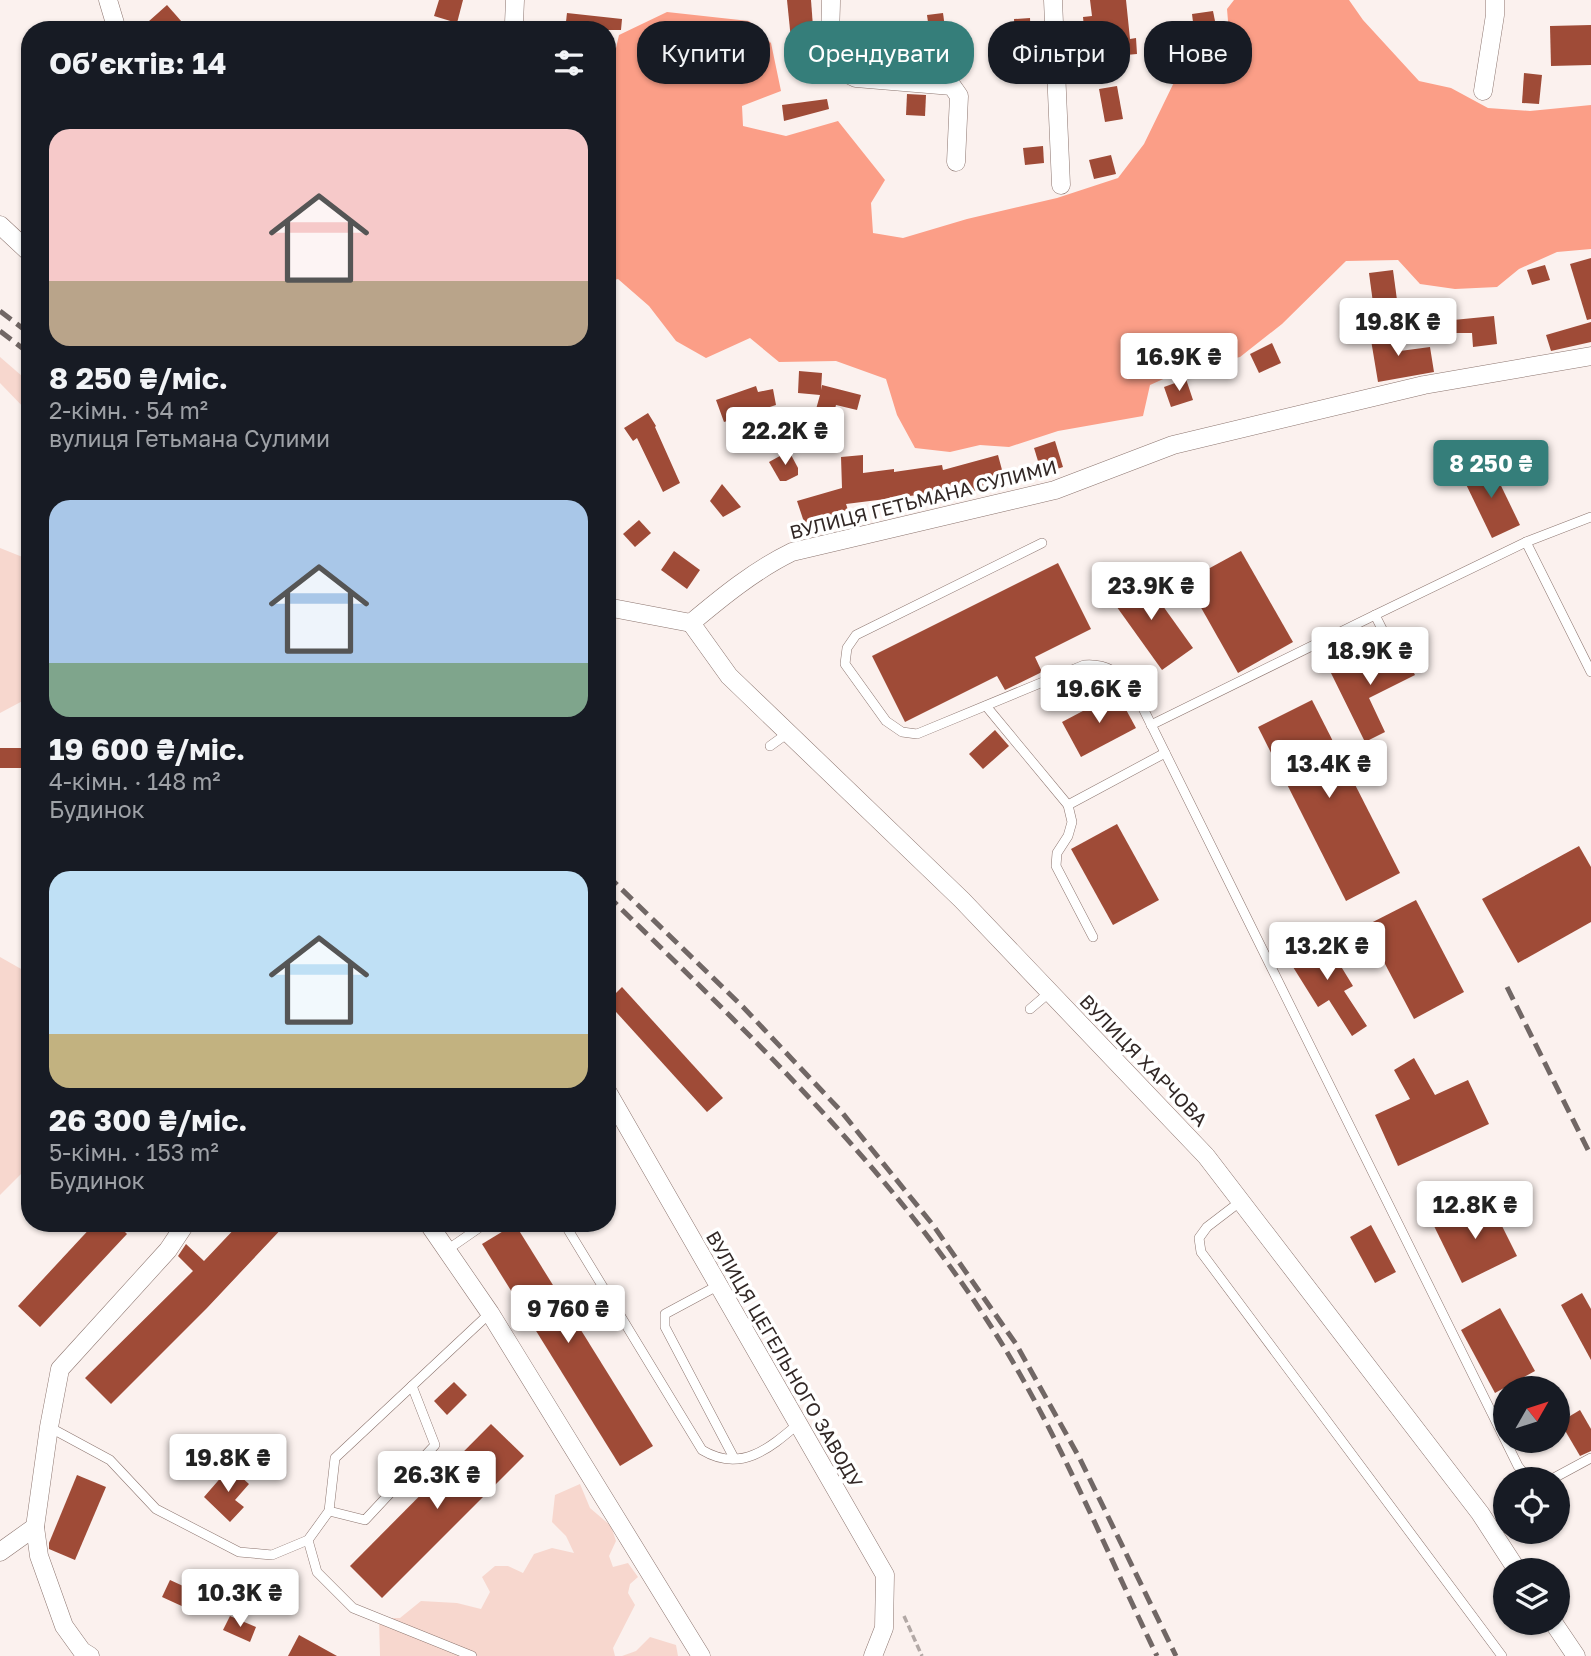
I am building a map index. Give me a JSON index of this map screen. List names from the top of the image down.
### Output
{
  "streets": {
    "street": ["ВУЛИЦЯ ГЕТЬМАНА СУЛИМИ", "ВУЛИЦЯ ХАРЧОВА", "ВУЛИЦЯ ЦЕГЕЛЬНОГО ЗАВОДУ"]
  },
  "crossings": [
    ["ВУЛИЦЯ ГЕТЬМАНА СУЛИМИ", "ВУЛИЦЯ ХАРЧОВА"]
  ],
  "north": "top right",
  "page": {
    "chip": [
      "Купити",
      "Орендувати",
      "Фільтри",
      "Нове"
    ],
    "heading": "Об’єктів: 14",
    "list": [
      {
        "name": "8 250 ₴/міс.",
        "note": "2-кімн. · 54 m² · вулиця Гетьмана Сулими"
      },
      {
        "name": "19 600 ₴/міс.",
        "note": "4-кімн. · 148 m² · Будинок"
      },
      {
        "name": "26 300 ₴/міс.",
        "note": "5-кімн. · 153 m² · Будинок"
      }
    ],
    "price": [
      "19.8K ₴",
      "16.9K ₴",
      "22.2K ₴",
      "8 250 ₴",
      "23.9K ₴",
      "18.9K ₴",
      "19.6K ₴",
      "13.4K ₴",
      "13.2K ₴",
      "12.8K ₴",
      "9 760 ₴",
      "19.8K ₴",
      "26.3K ₴",
      "10.3K ₴"
    ]
  }
}
